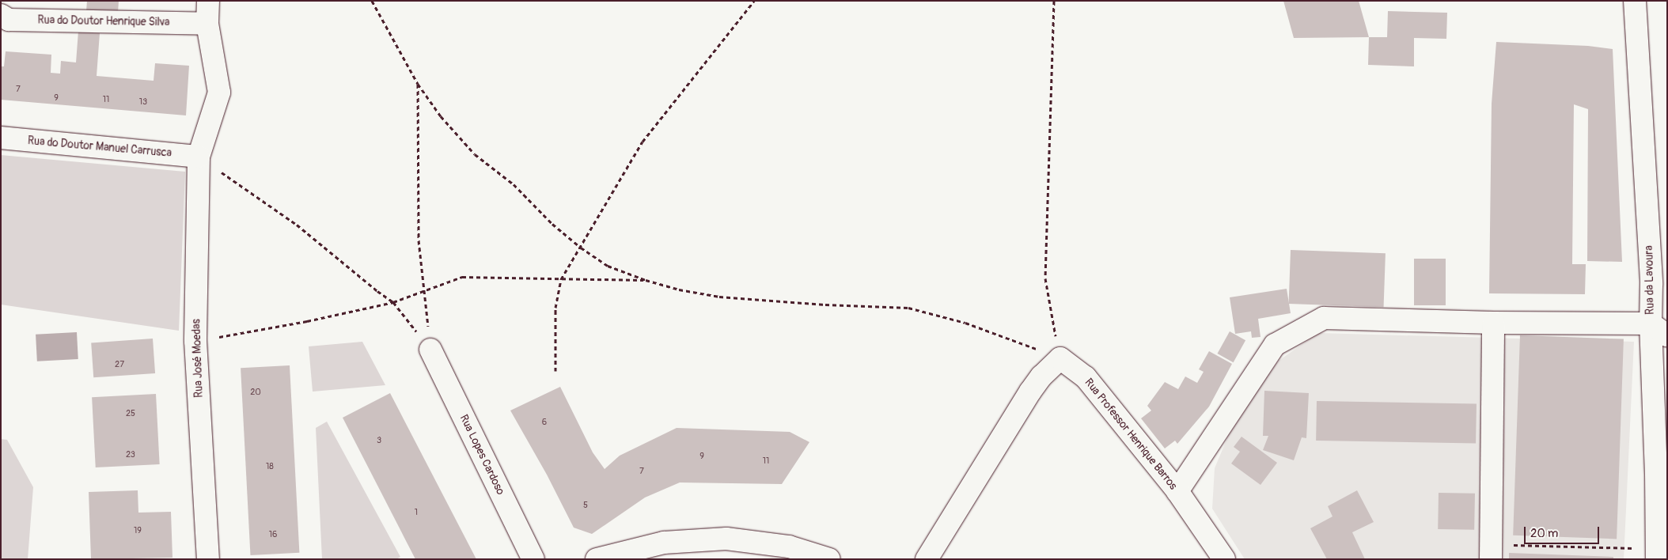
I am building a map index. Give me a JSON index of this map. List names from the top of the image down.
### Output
{
  "streets": {
    "street": [
      "Rua do Doutor Henrique Silva",
      "Rua do Doutor Manuel Carrusca",
      "Rua da Lavoura",
      "Rua José Moedas",
      "Rua Professor Henrique Barros",
      "Rua Lopes Cardoso"
    ]
  },
  "crossings": [
    ["Rua do Doutor Henrique Silva", "Rua José Moedas"],
    ["Rua do Doutor Manuel Carrusca", "Rua José Moedas"]
  ],
  "house_numbers": [
    "7",
    "9",
    "11",
    "13",
    "27",
    "20",
    "25",
    "6",
    "3",
    "23",
    "9",
    "11",
    "18",
    "7",
    "5",
    "1",
    "19",
    "16"
  ],
  "scale_bar": "20 m"
}
